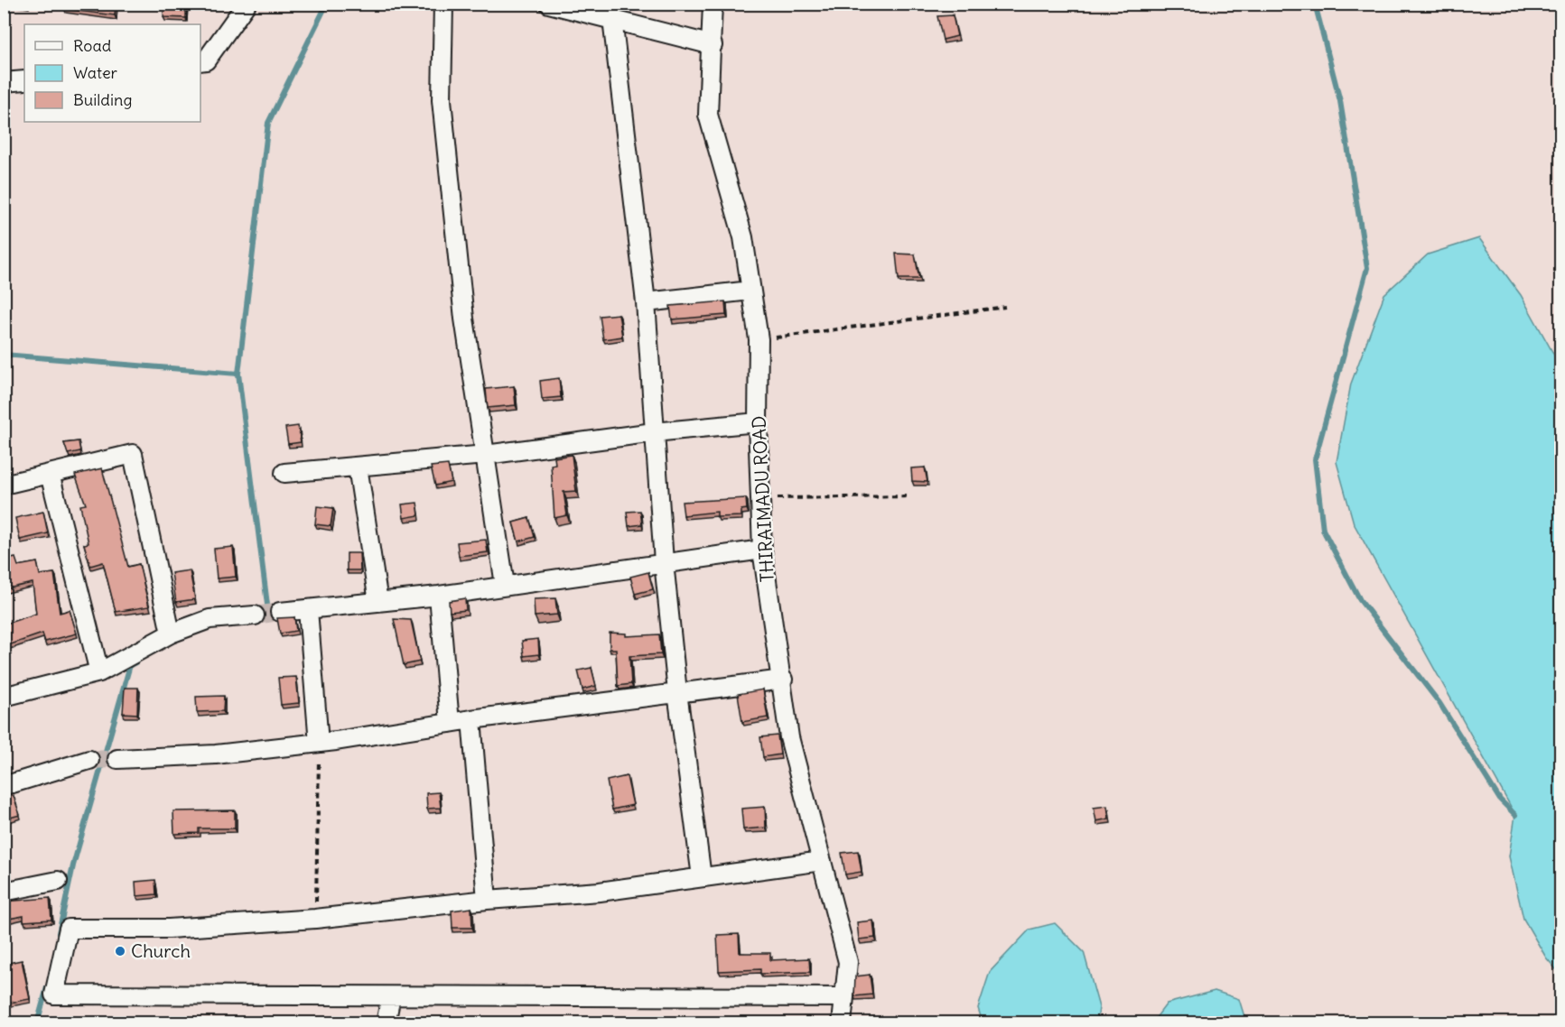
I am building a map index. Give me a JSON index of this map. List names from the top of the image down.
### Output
{
  "streets": {
    "street": ["THIRAIMADU ROAD"]
  },
  "places": ["Church"],
  "legend": ["Road", "Water", "Building"]
}
